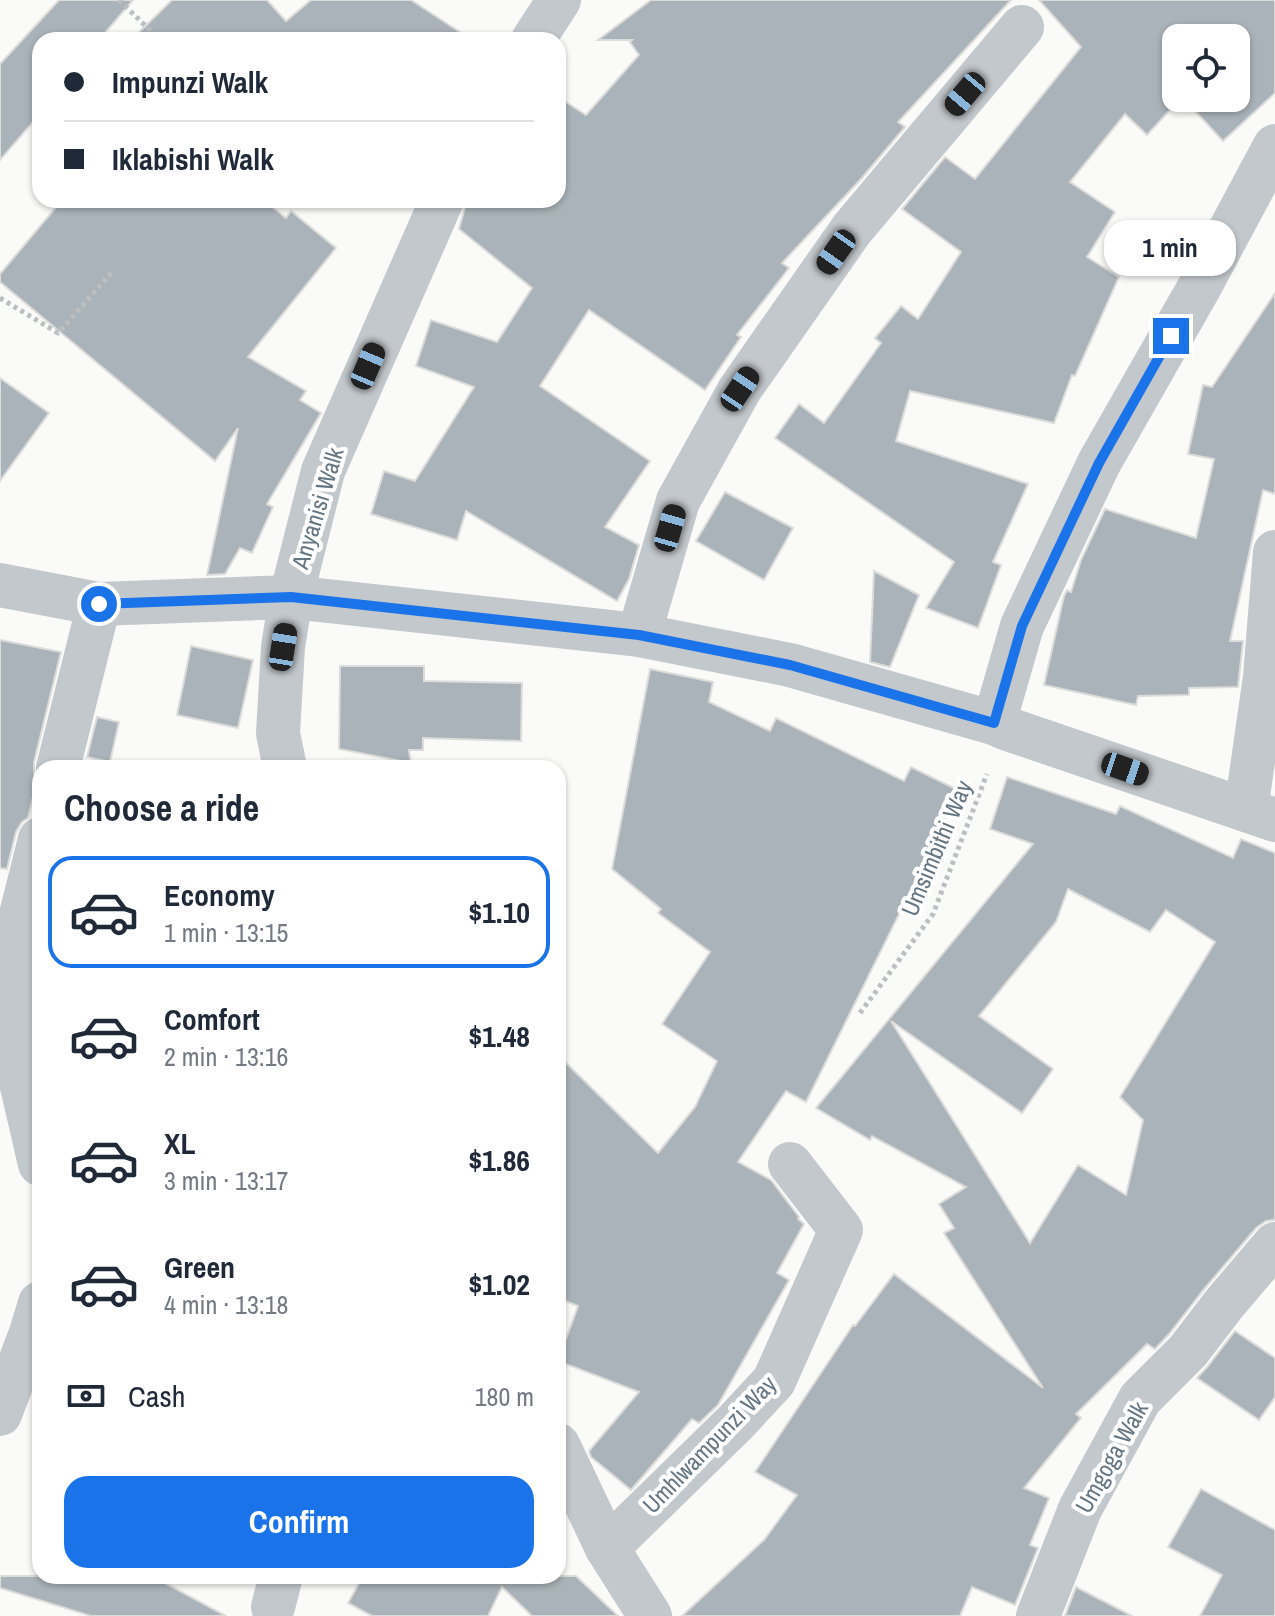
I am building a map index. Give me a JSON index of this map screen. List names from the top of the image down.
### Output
{
  "streets": {
    "street": ["Anyanisi Walk", "Umhlwampunzi Way", "Umgoga Walk"],
    "path": ["Umsimbithi Way"]
  },
  "page": {
    "banner": ["Impunzi Walk", "Iklabishi Walk"],
    "bubble": "1 min",
    "heading": "Choose a ride",
    "list": [
      {
        "name": "Economy",
        "note": "1 min · 13:15",
        "value": "$1.10"
      },
      {
        "name": "Comfort",
        "note": "2 min · 13:16",
        "value": "$1.48"
      },
      {
        "name": "XL",
        "note": "3 min · 13:17",
        "value": "$1.86"
      },
      {
        "name": "Green",
        "note": "4 min · 13:18",
        "value": "$1.02"
      }
    ],
    "pay": ["Cash", "180 m"],
    "buttons": "Confirm"
  }
}
